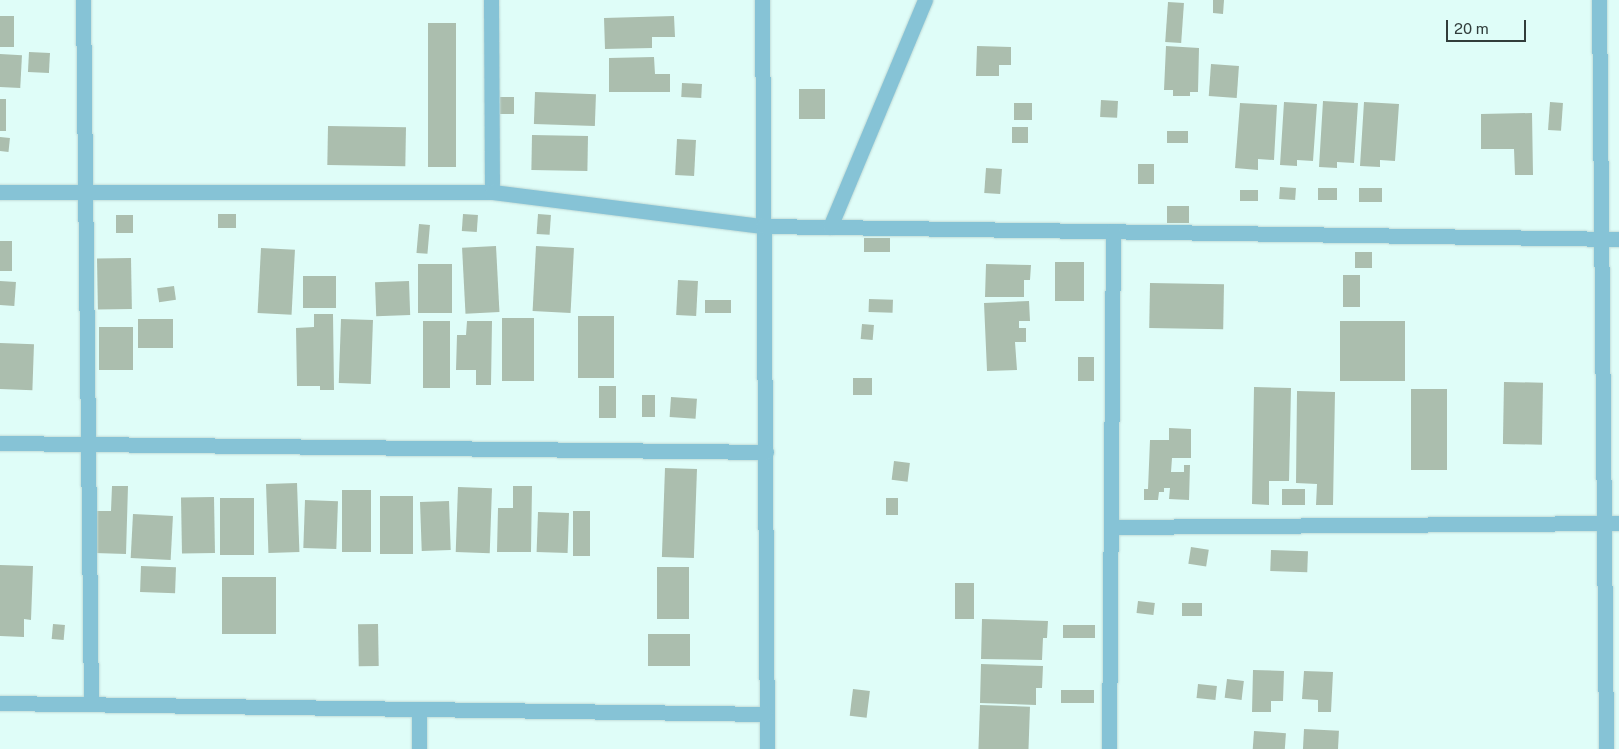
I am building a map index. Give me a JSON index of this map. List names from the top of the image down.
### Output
{
  "scale_bar": "20 m"
}
